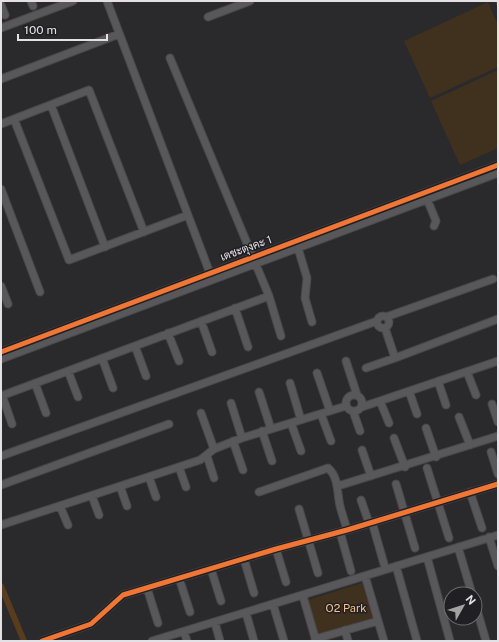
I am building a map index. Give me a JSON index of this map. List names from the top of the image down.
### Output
{
  "streets": {
    "street": ["เดชะตุงคะ 1"]
  },
  "parks": ["O2 Park"],
  "scale_bar": "100 m",
  "north": "top right"
}
